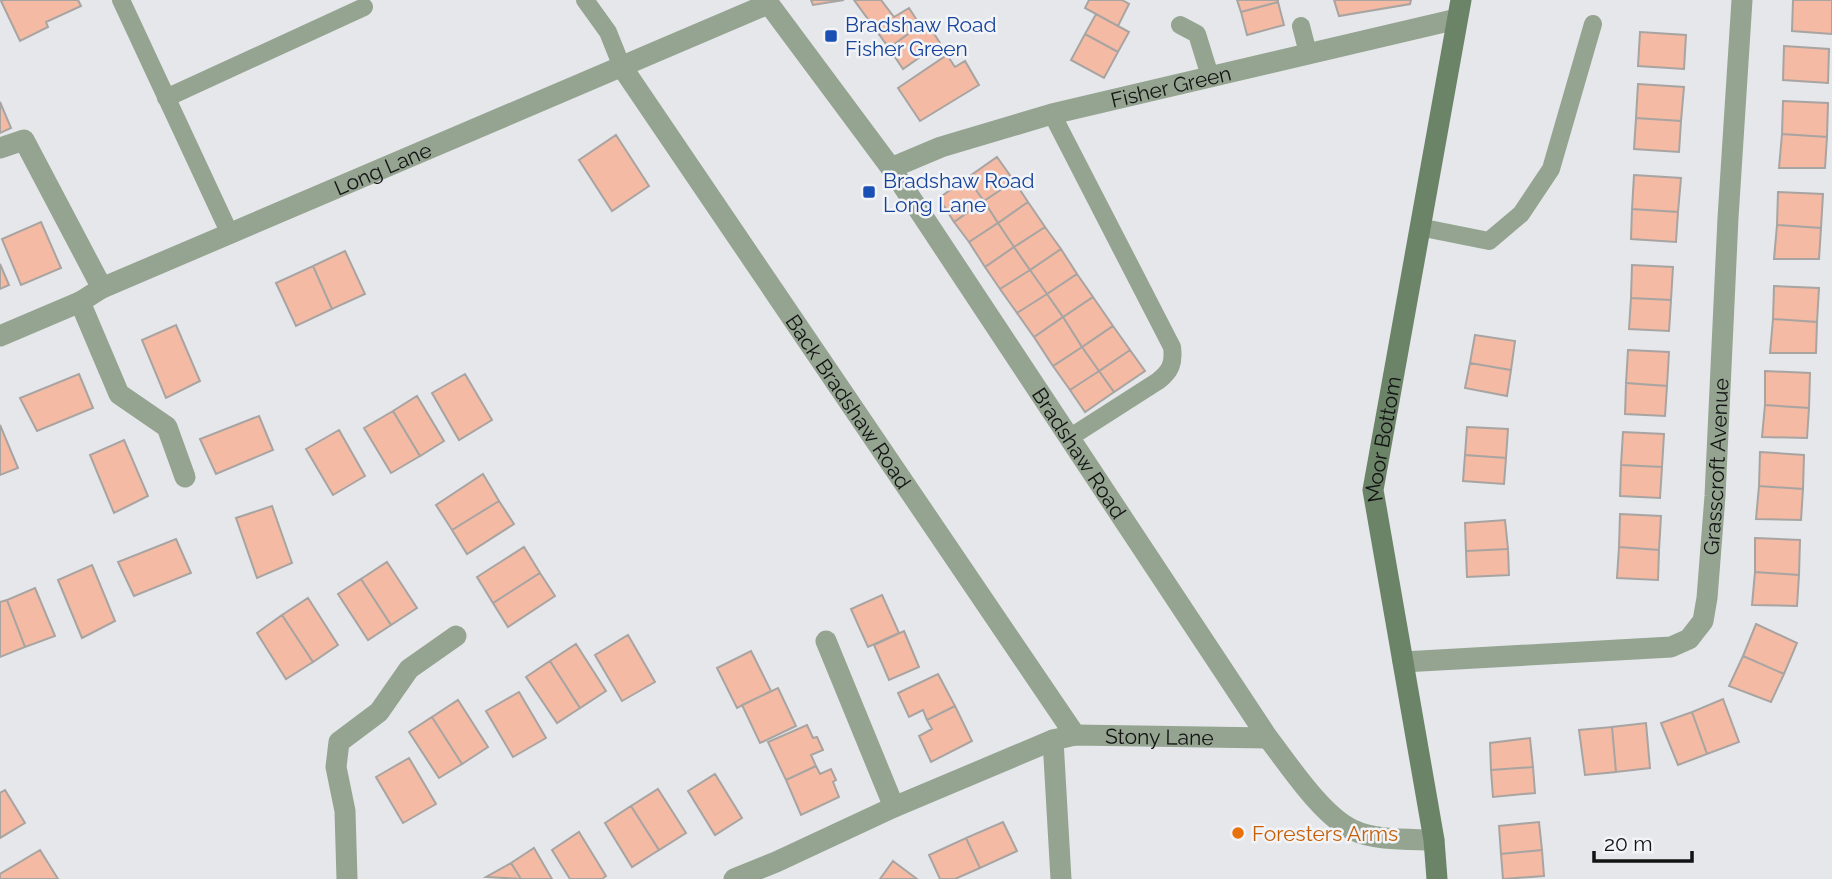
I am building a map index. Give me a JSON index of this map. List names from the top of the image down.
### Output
{
  "streets": {
    "street": [
      "Fisher Green",
      "Long Lane",
      "Back Bradshaw Road",
      "Moor Bottom",
      "Bradshaw Road",
      "Grasscroft Avenue",
      "Stony Lane"
    ]
  },
  "crossings": [
    ["Fisher Green", "Moor Bottom"],
    ["Fisher Green", "Bradshaw Road"],
    ["Long Lane", "Back Bradshaw Road"],
    ["Long Lane", "Bradshaw Road"],
    ["Back Bradshaw Road", "Stony Lane"],
    ["Moor Bottom", "Bradshaw Road"],
    ["Moor Bottom", "Grasscroft Avenue"],
    ["Bradshaw Road", "Stony Lane"]
  ],
  "places": {
    "transit": ["Bradshaw Road Fisher Green", "Bradshaw Road Long Lane"],
    "other": ["Foresters Arms"]
  },
  "scale_bar": "20 m"
}
